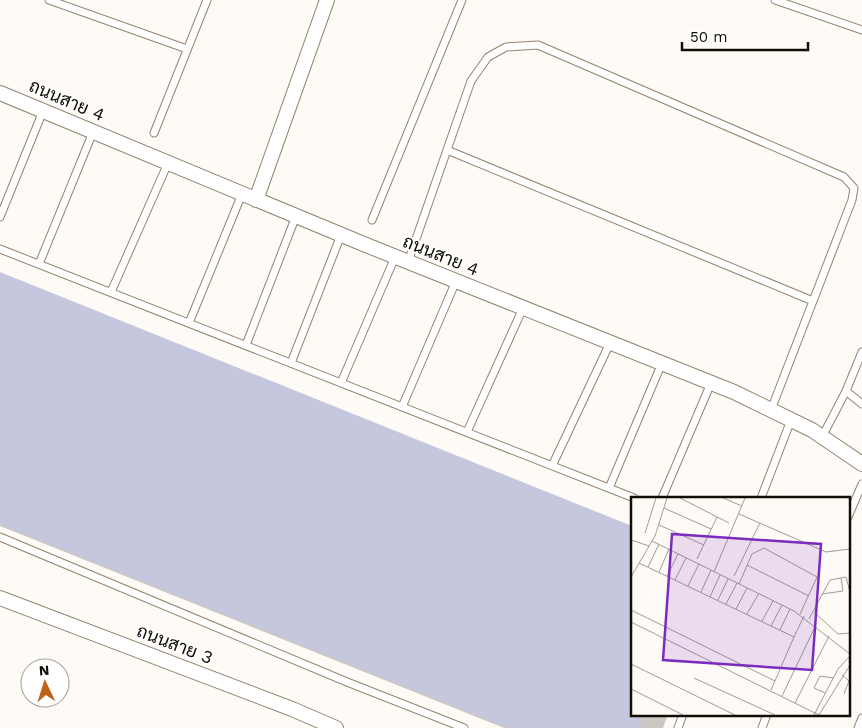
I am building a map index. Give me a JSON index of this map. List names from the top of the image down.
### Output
{
  "streets": {
    "street": ["ถนนสาย 4", "ถนนสาย 3"]
  },
  "scale_bar": "50 m",
  "north": "top"
}
